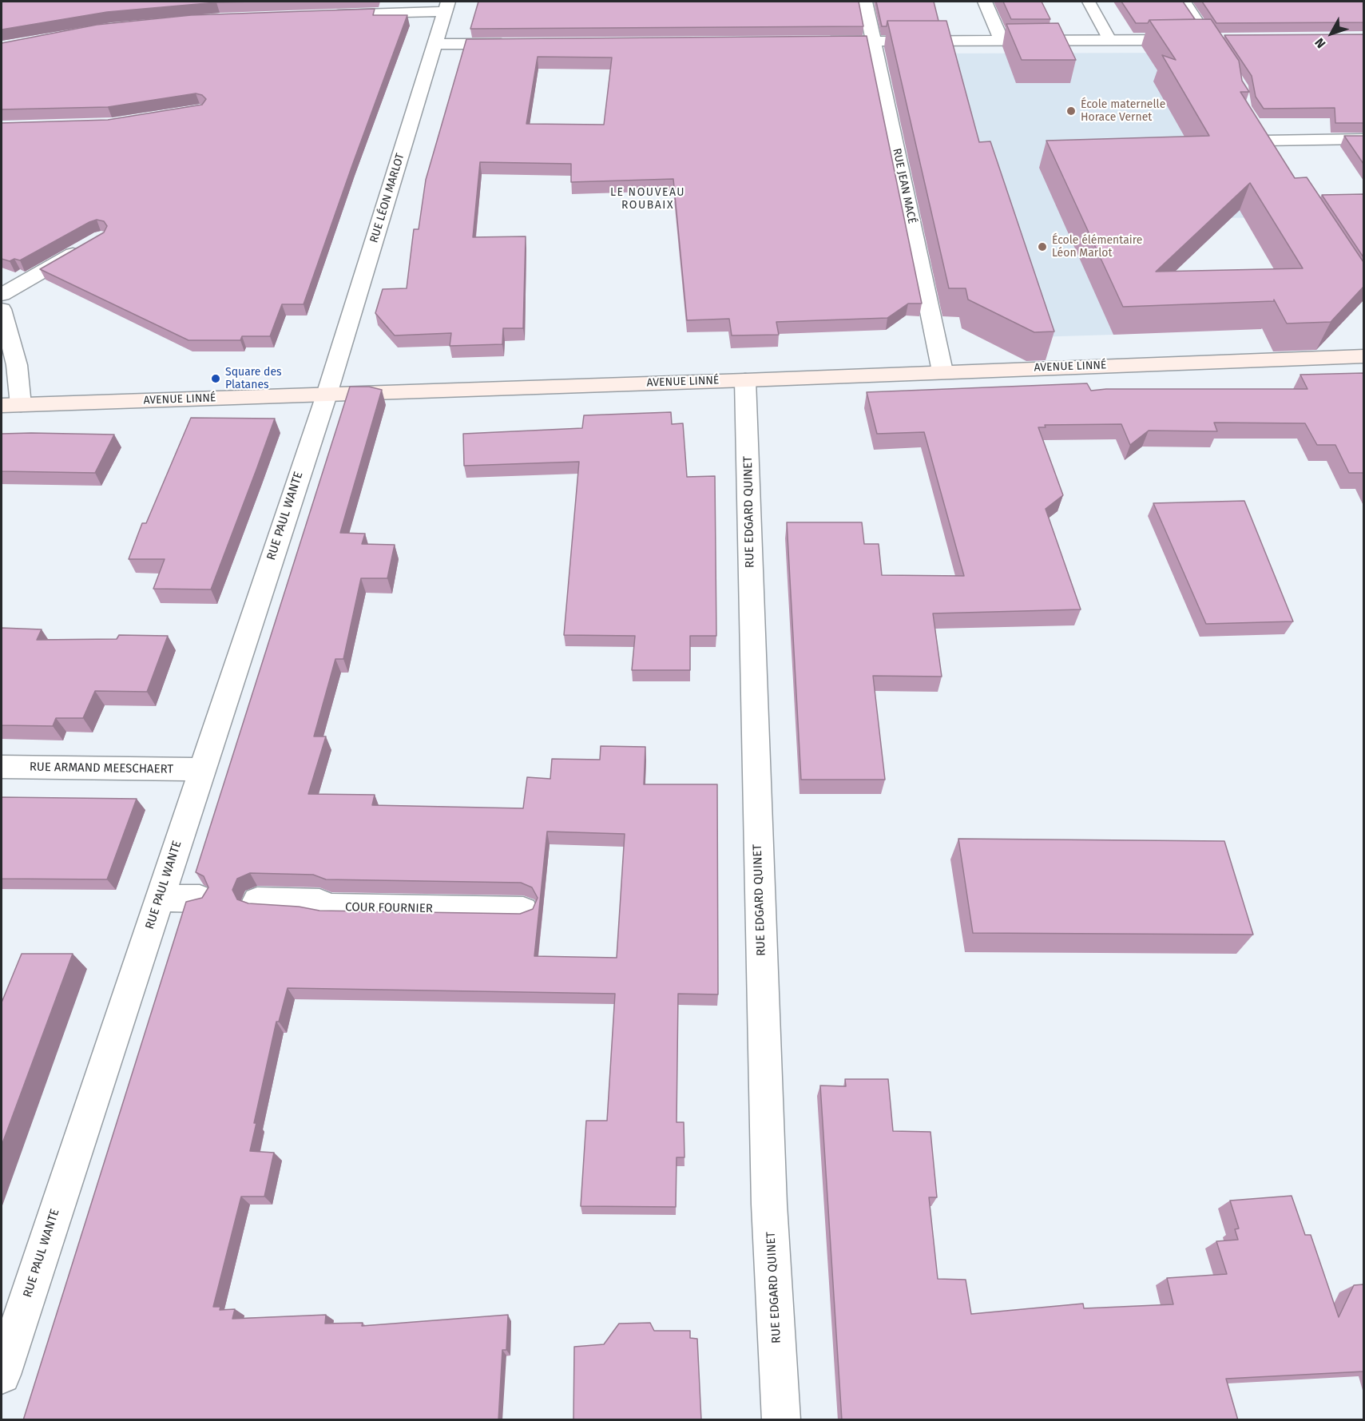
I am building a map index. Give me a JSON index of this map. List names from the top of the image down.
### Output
{
  "streets": {
    "street": [
      "RUE JEAN MACÉ",
      "RUE LÉON MARLOT",
      "AVENUE LINNÉ",
      "RUE EDGARD QUINET",
      "RUE PAUL WANTE",
      "RUE ARMAND MEESCHAERT",
      "COUR FOURNIER"
    ]
  },
  "crossings": [
    ["RUE JEAN MACÉ", "AVENUE LINNÉ"],
    ["RUE LÉON MARLOT", "AVENUE LINNÉ"],
    ["RUE LÉON MARLOT", "RUE PAUL WANTE"],
    ["AVENUE LINNÉ", "RUE EDGARD QUINET"],
    ["AVENUE LINNÉ", "RUE PAUL WANTE"],
    ["RUE PAUL WANTE", "RUE ARMAND MEESCHAERT"]
  ],
  "districts": ["LE NOUVEAU ROUBAIX"],
  "places": ["École maternelle Horace Vernet", "École élémentaire Léon Marlot", "Square des Platanes"],
  "north": "bottom left"
}
